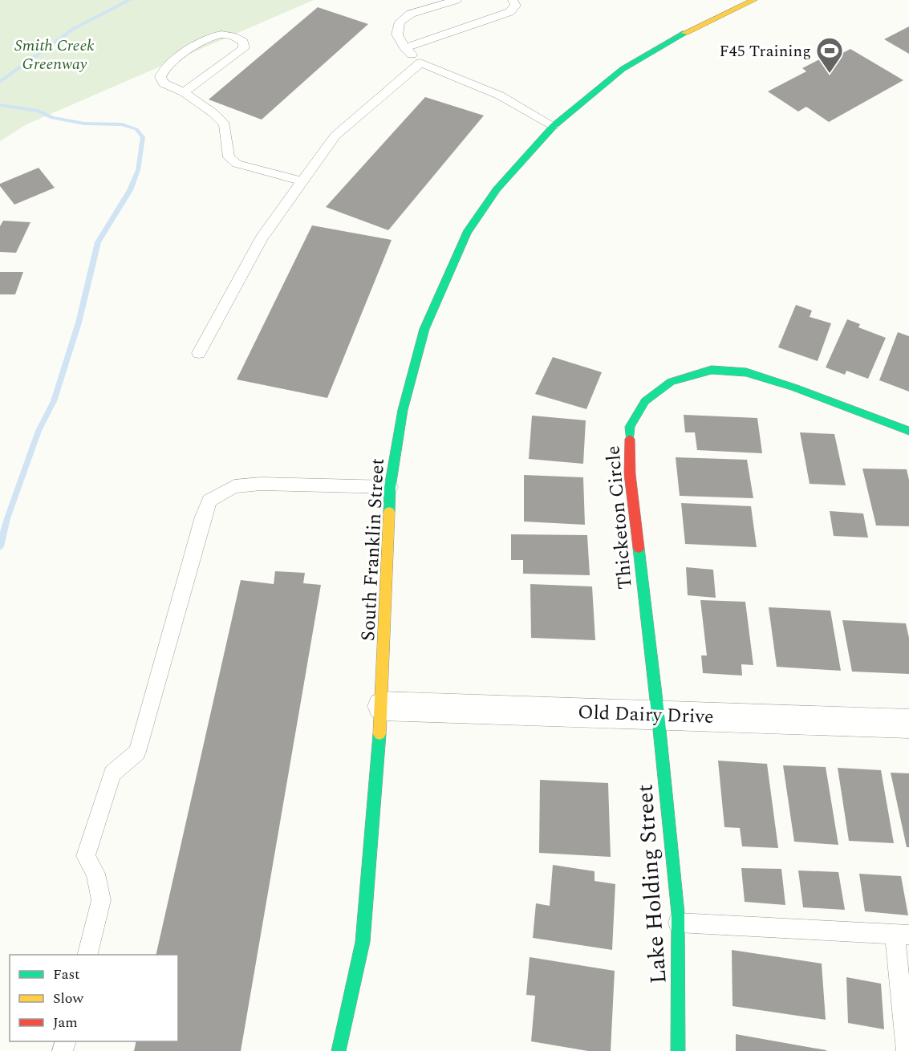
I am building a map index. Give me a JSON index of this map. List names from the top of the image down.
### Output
{
  "streets": {
    "street": [
      "Thicketon Circle",
      "South Franklin Street",
      "Old Dairy Drive",
      "Lake Holding Street"
    ]
  },
  "crossings": [
    ["Thicketon Circle", "Old Dairy Drive"],
    ["Thicketon Circle", "Lake Holding Street"],
    ["South Franklin Street", "Old Dairy Drive"],
    ["Old Dairy Drive", "Lake Holding Street"]
  ],
  "parks": ["Smith Creek Greenway"],
  "places": {
    "sports": ["F45 Training"]
  },
  "legend": ["Fast", "Slow", "Jam"]
}
